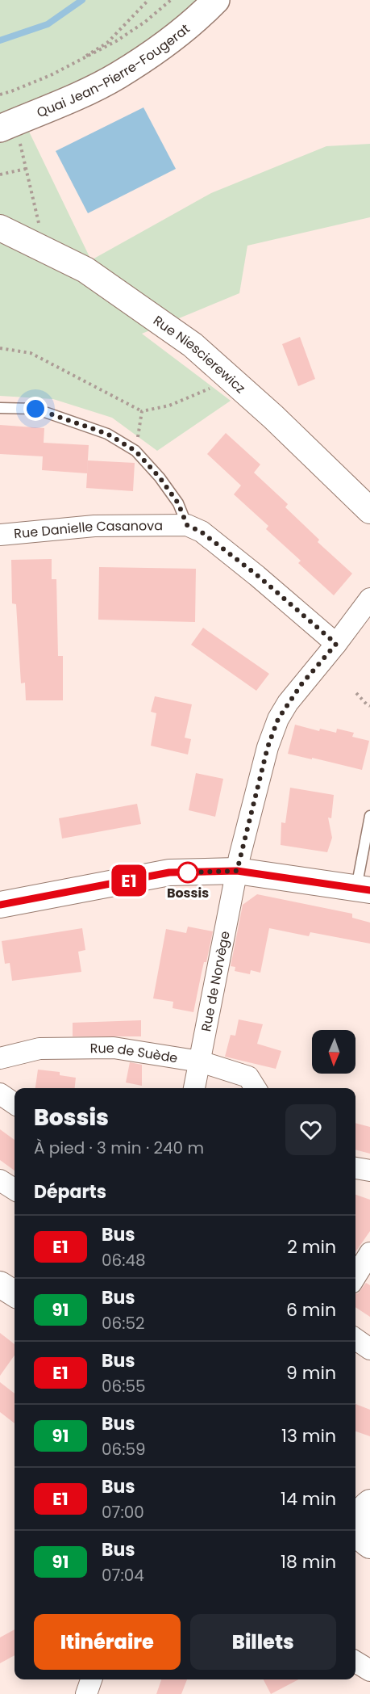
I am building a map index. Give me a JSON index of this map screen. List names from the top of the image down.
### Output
{
  "streets": {
    "main road": ["Quai Jean-Pierre-Fougerat"],
    "street": [
      "Rue Niescierewicz",
      "Rue Danielle Casanova",
      "Rue de Norvège",
      "Rue de Suède"
    ]
  },
  "crossings": [
    ["Rue de Norvège", "Rue de Suède"]
  ],
  "places": ["Bossis"],
  "lines": ["bus line E1"],
  "north": "bottom",
  "page": {
    "on_map": "E1",
    "heading": [
      ["Bossis", "À pied · 3 min · 240 m"],
      "Départs"
    ],
    "list": [
      {
        "mark": "E1",
        "name": "Bus",
        "note": "06:48",
        "value": "2 min"
      },
      {
        "mark": "91",
        "name": "Bus",
        "note": "06:52",
        "value": "6 min"
      },
      {
        "mark": "E1",
        "name": "Bus",
        "note": "06:55",
        "value": "9 min"
      },
      {
        "mark": "91",
        "name": "Bus",
        "note": "06:59",
        "value": "13 min"
      },
      {
        "mark": "E1",
        "name": "Bus",
        "note": "07:00",
        "value": "14 min"
      },
      {
        "mark": "91",
        "name": "Bus",
        "note": "07:04",
        "value": "18 min"
      }
    ],
    "buttons": ["Itinéraire", "Billets"]
  }
}
